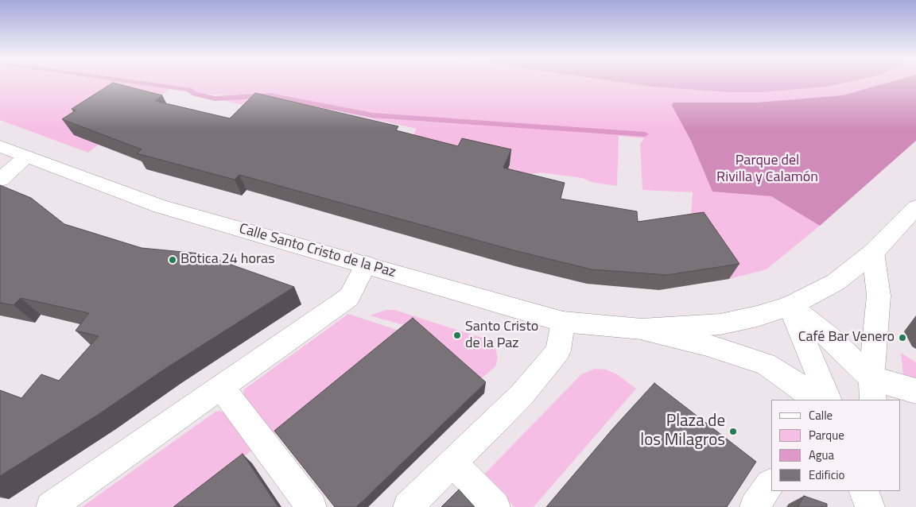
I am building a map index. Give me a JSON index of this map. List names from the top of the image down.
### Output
{
  "streets": {
    "street": ["Calle Santo Cristo de la Paz"]
  },
  "parks": ["Parque del Rivilla y Calamón"],
  "places": [
    "Botica 24 horas",
    "Santo Cristo de la Paz",
    "Café Bar Venero",
    "Plaza de los Milagros"
  ],
  "legend": [
    "Calle",
    "Parque",
    "Agua",
    "Edificio"
  ]
}
